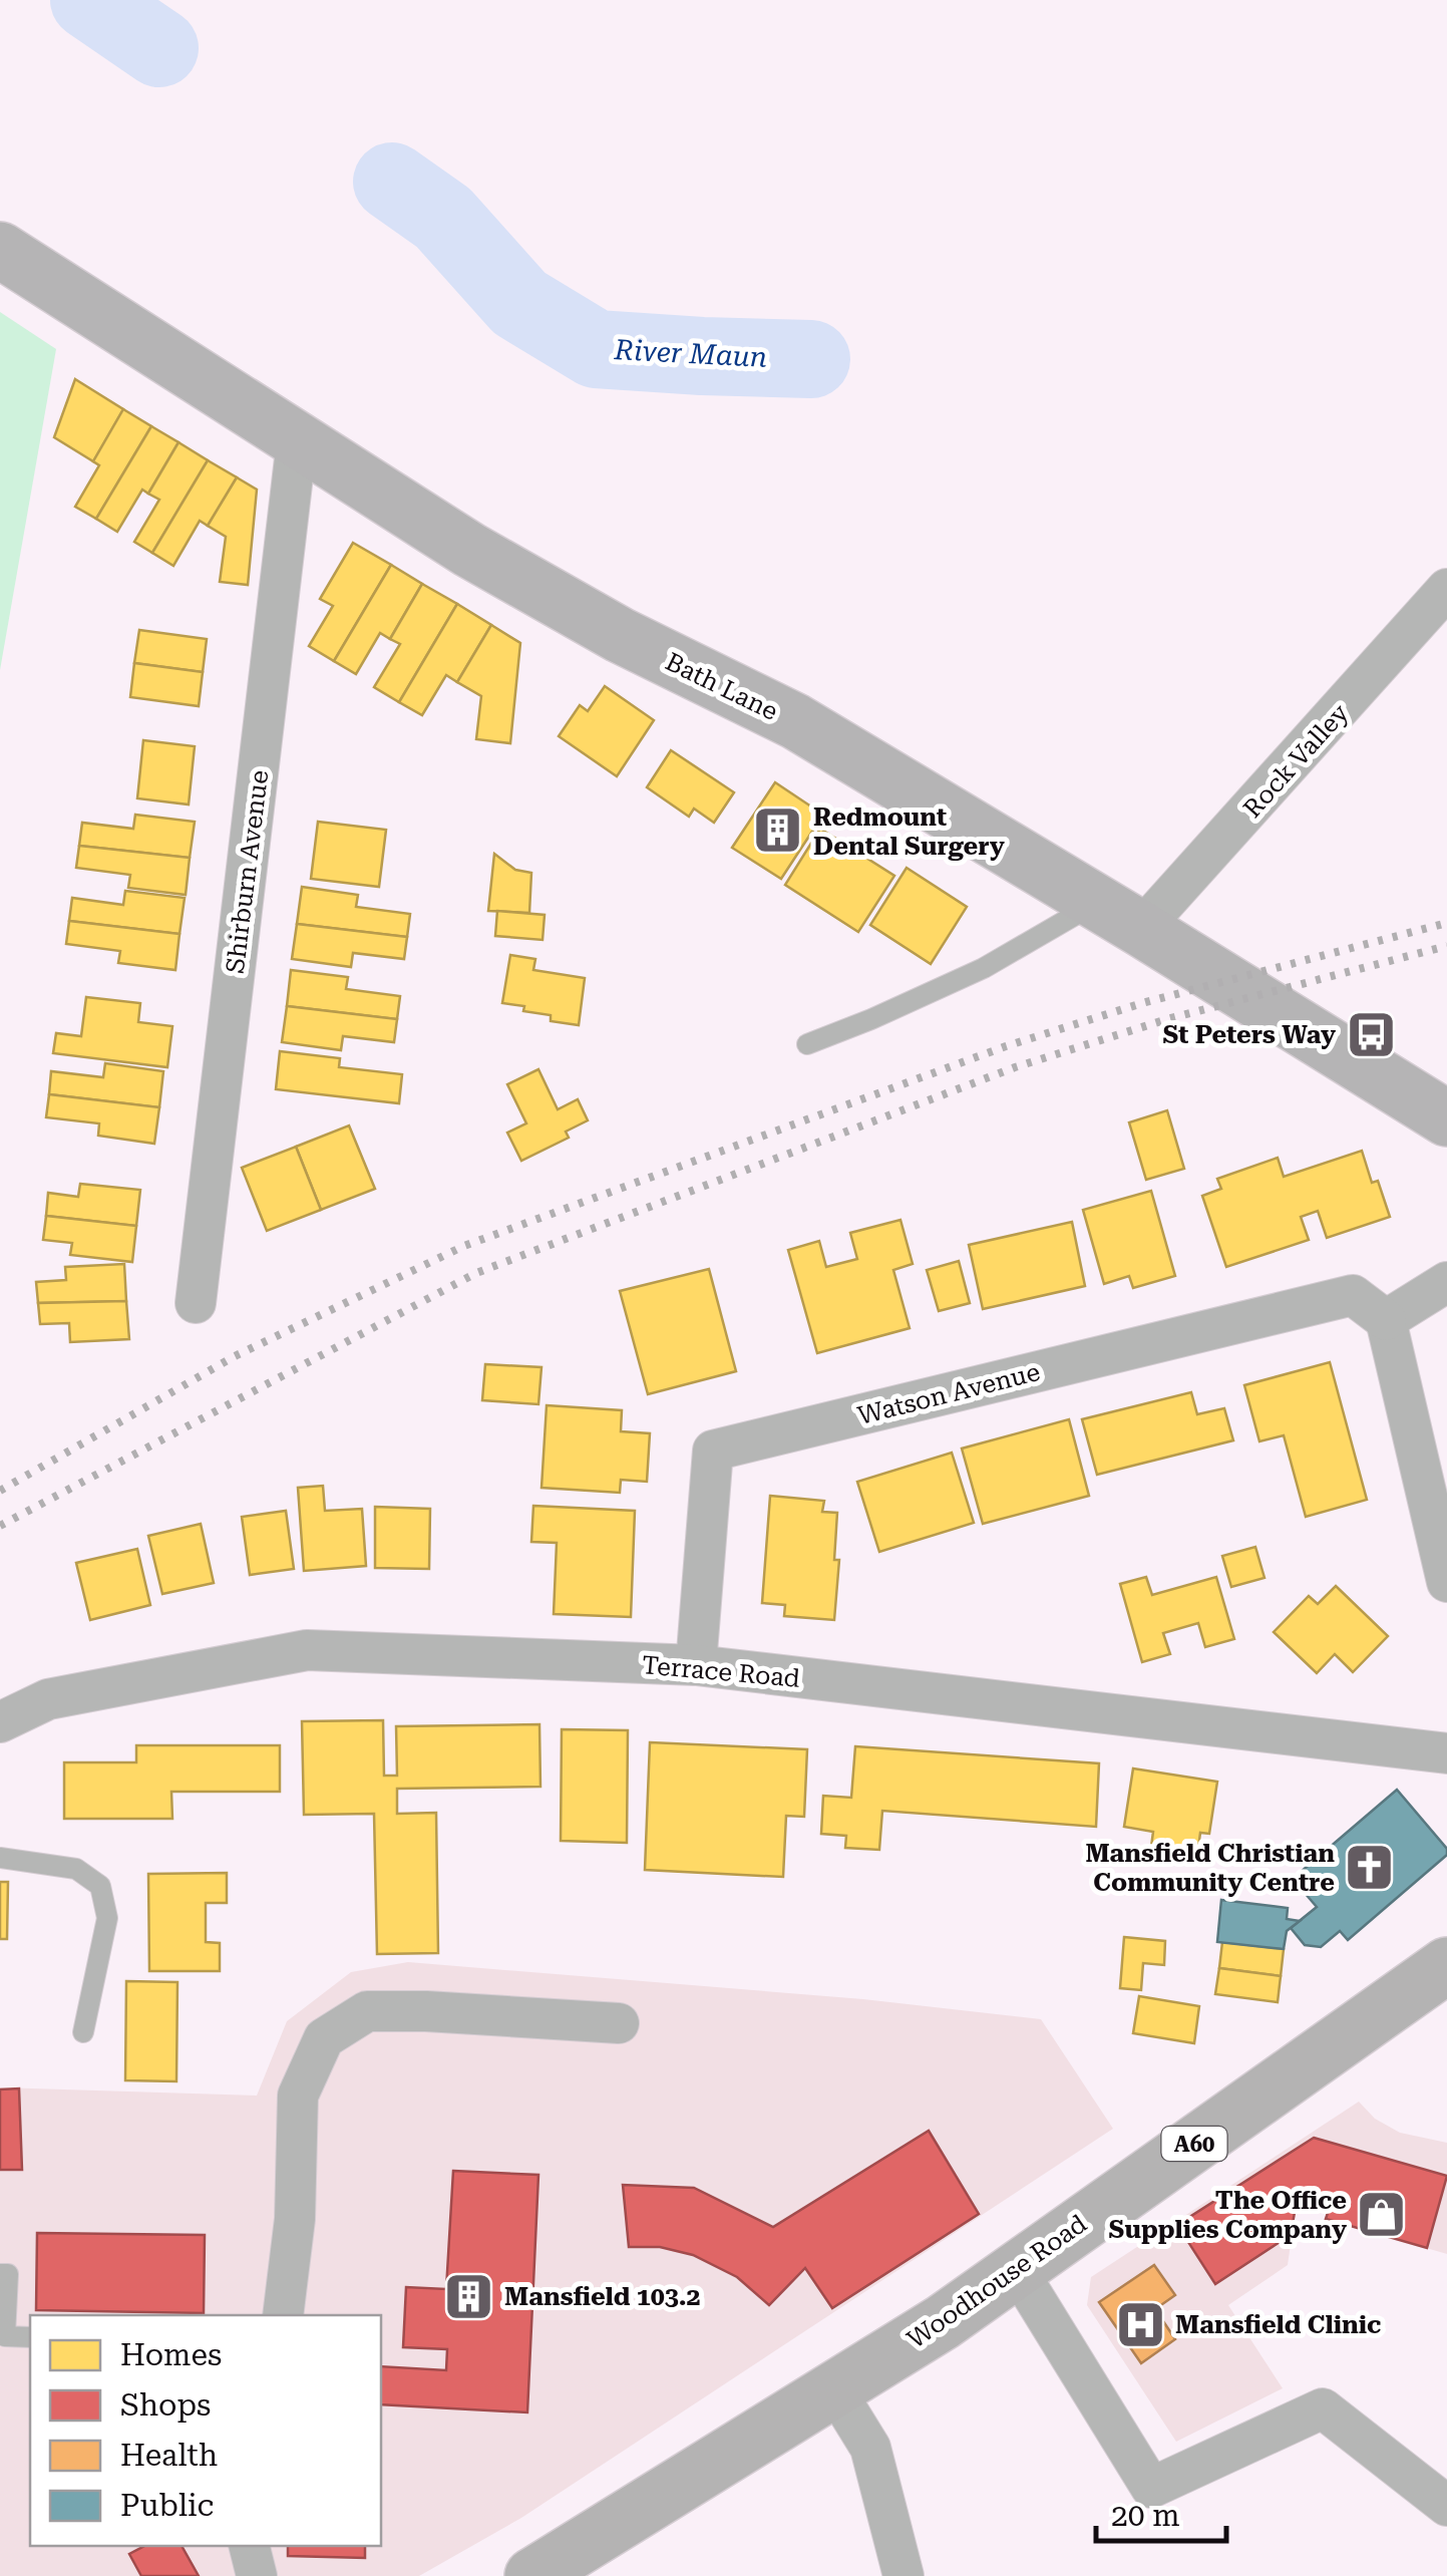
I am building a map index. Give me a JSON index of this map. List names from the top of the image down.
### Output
{
  "streets": {
    "highway": ["A60", "Woodhouse Road"],
    "main road": ["Bath Lane"],
    "street": [
      "Rock Valley",
      "Shirburn Avenue",
      "Watson Avenue",
      "Terrace Road"
    ]
  },
  "crossings": [
    ["Bath Lane", "Rock Valley"],
    ["Bath Lane", "Shirburn Avenue"],
    ["Watson Avenue", "Terrace Road"]
  ],
  "water": ["River Maun"],
  "places": {
    "building": ["Redmount Dental Surgery", "Mansfield 103.2"],
    "bus stop": ["St Peters Way"],
    "church": ["Mansfield Christian Community Centre"],
    "shop": ["The Office Supplies Company"],
    "hospital": ["Mansfield Clinic"]
  },
  "legend": [
    "Homes",
    "Shops",
    "Health",
    "Public"
  ],
  "scale_bar": "20 m"
}
